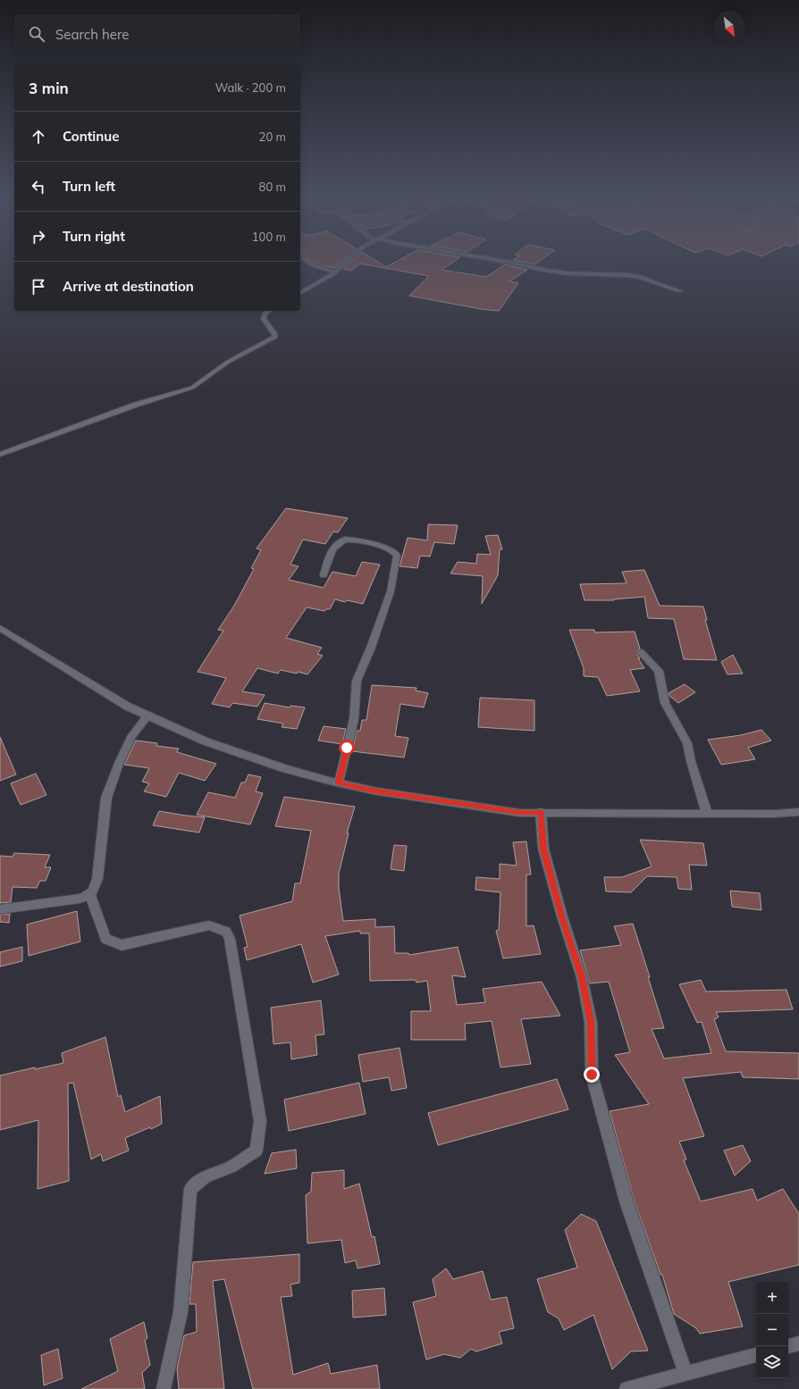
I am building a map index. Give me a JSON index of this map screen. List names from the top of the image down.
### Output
{
  "north": "bottom right",
  "page": {
    "search": "Search here",
    "heading": ["3 min", "Walk · 200 m"],
    "list": [
      ["Continue", "20 m"],
      ["Turn left", "80 m"],
      ["Turn right", "100 m"],
      "Arrive at destination"
    ],
    "map_buttons": ["+", "−"]
  }
}
